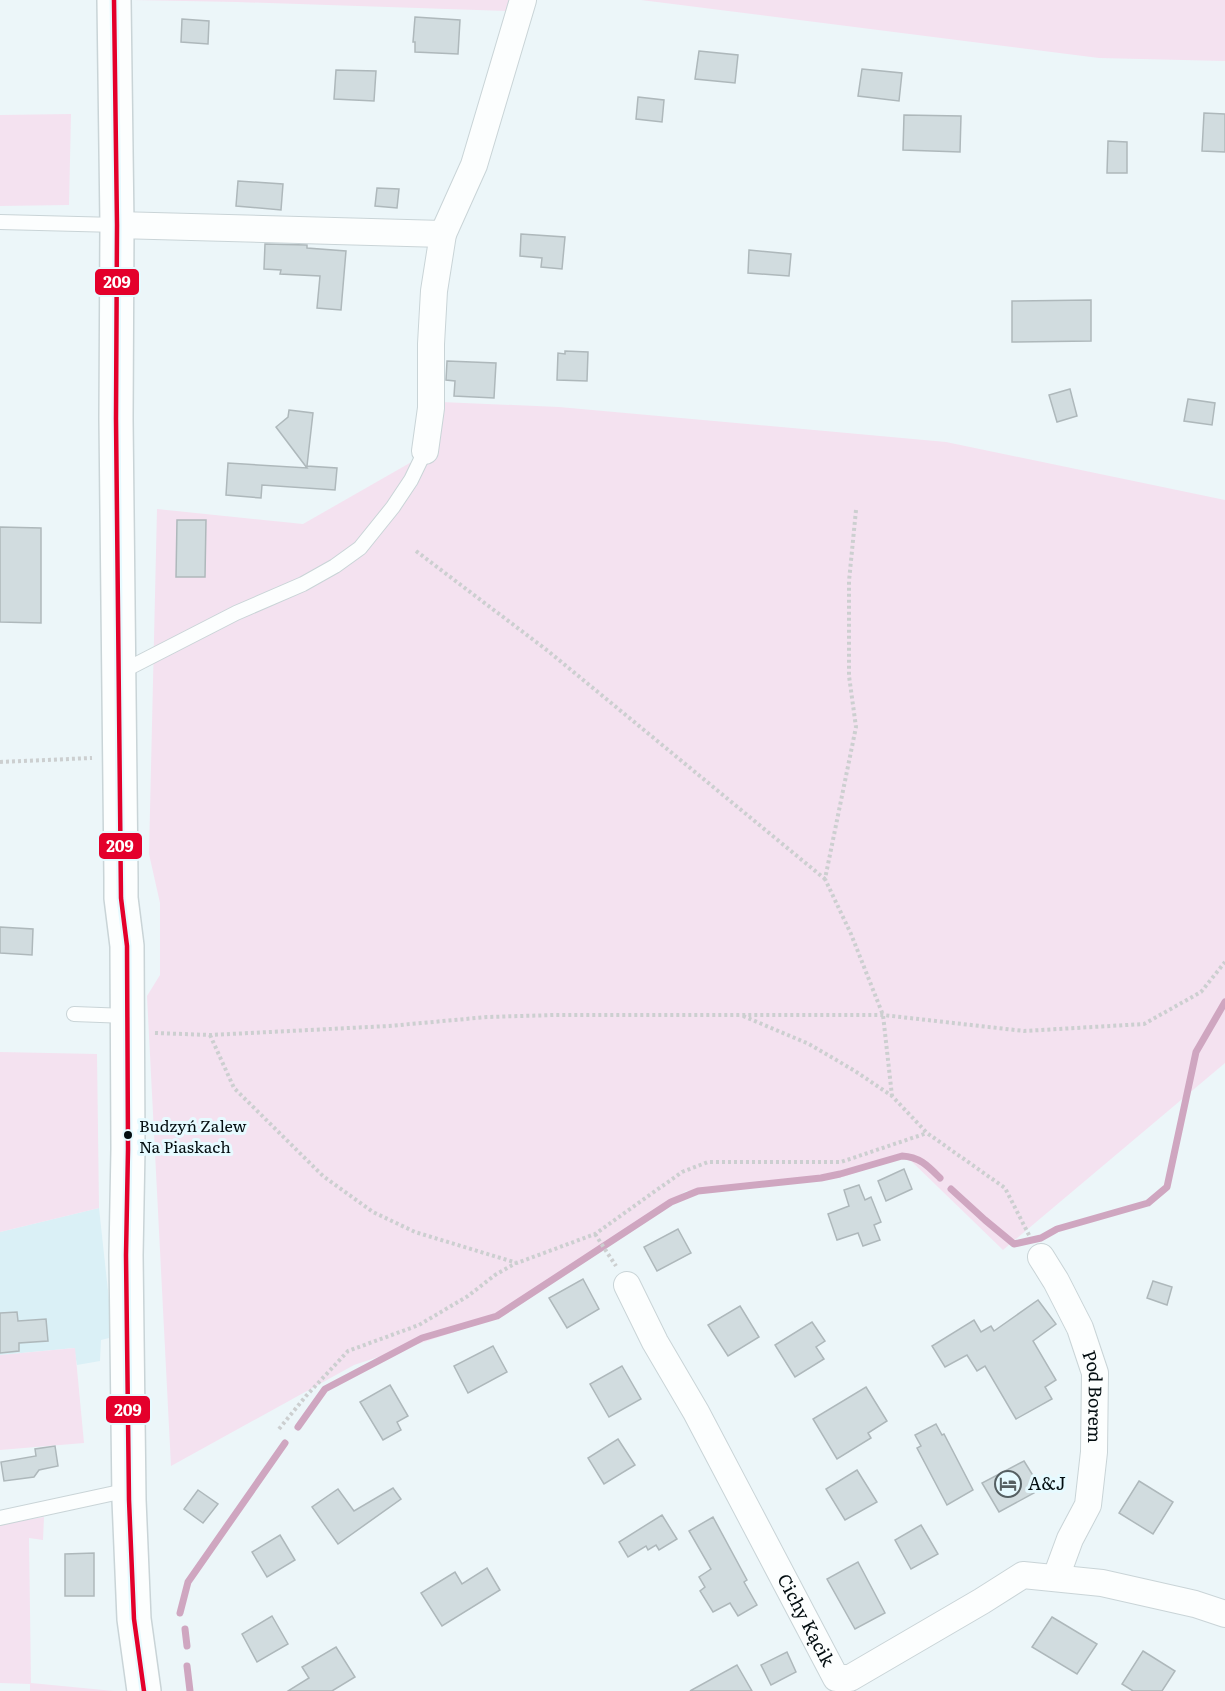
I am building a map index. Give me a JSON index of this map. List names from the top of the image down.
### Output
{
  "streets": {
    "street": ["Pod Borem", "Cichy Kącik"]
  },
  "crossings": [
    ["Pod Borem", "Cichy Kącik"]
  ],
  "places": {
    "other": ["Budzyń Zalew Na Piaskach"],
    "hotel": ["A&J"]
  },
  "lines": ["transit line 209"]
}
